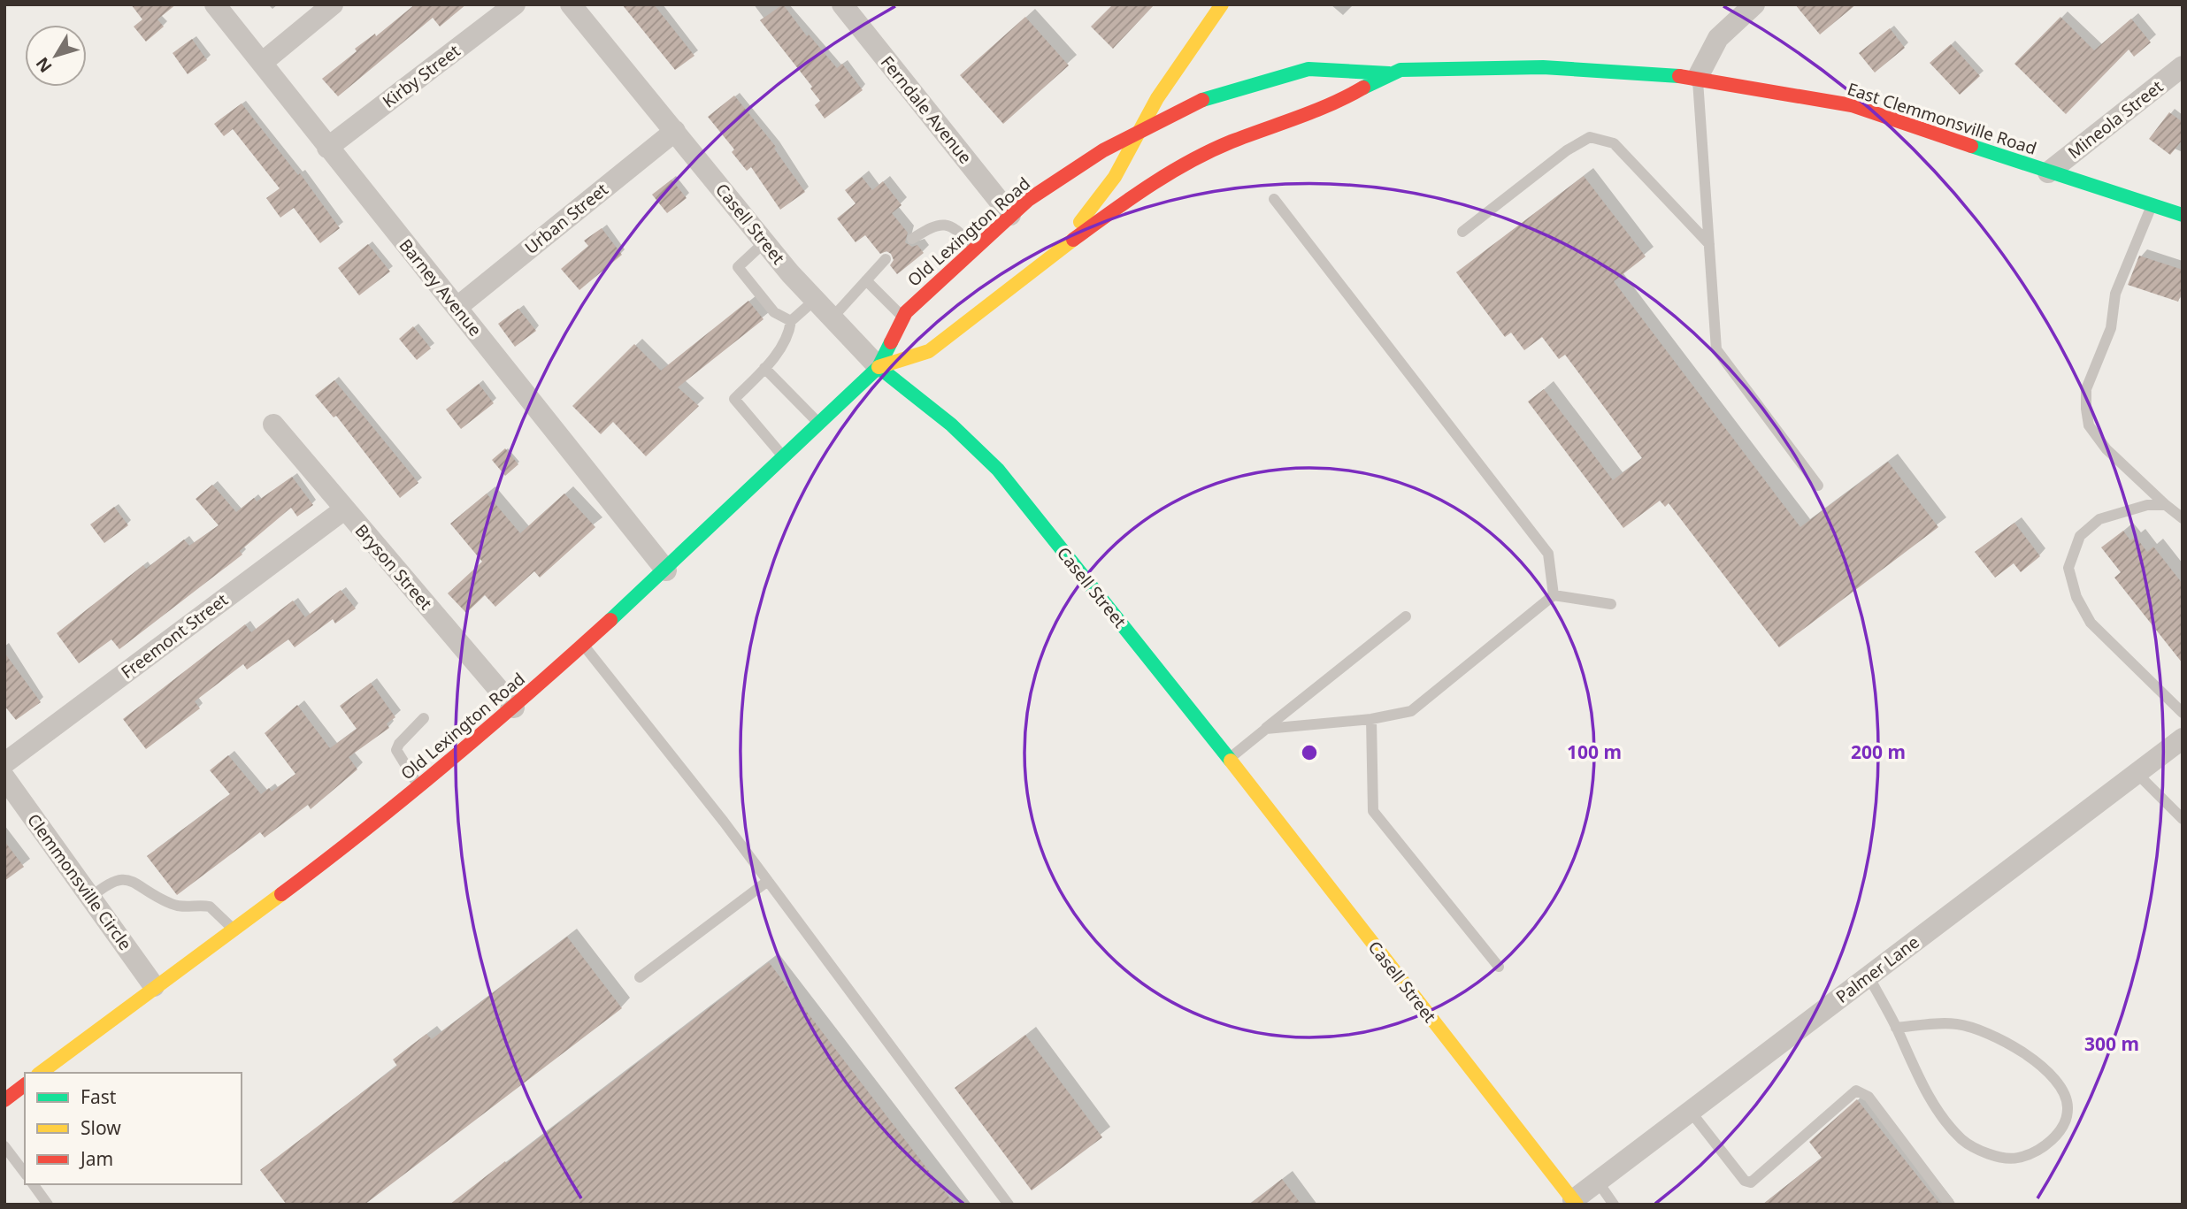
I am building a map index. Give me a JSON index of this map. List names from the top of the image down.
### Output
{
  "streets": {
    "main road": ["East Clemmonsville Road", "Casell Street", "Old Lexington Road"],
    "street": [
      "Kirby Street",
      "Ferndale Avenue",
      "Mineola Street",
      "Urban Street",
      "Barney Avenue",
      "Bryson Street",
      "Freemont Street",
      "Clemmonsville Circle",
      "Palmer Lane"
    ]
  },
  "crossings": [
    ["Kirby Street", "Barney Avenue"],
    ["Ferndale Avenue", "Old Lexington Road"],
    ["East Clemmonsville Road", "Mineola Street"],
    ["East Clemmonsville Road", "Old Lexington Road"],
    ["Urban Street", "Casell Street"],
    ["Urban Street", "Barney Avenue"],
    ["Casell Street", "Old Lexington Road"],
    ["Casell Street", "Palmer Lane"],
    ["Old Lexington Road", "Barney Avenue"],
    ["Old Lexington Road", "Bryson Street"],
    ["Old Lexington Road", "Clemmonsville Circle"],
    ["Bryson Street", "Freemont Street"]
  ],
  "legend": ["Fast", "Slow", "Jam"],
  "north": "bottom left",
  "rings": ["100 m", "200 m", "300 m"]
}
